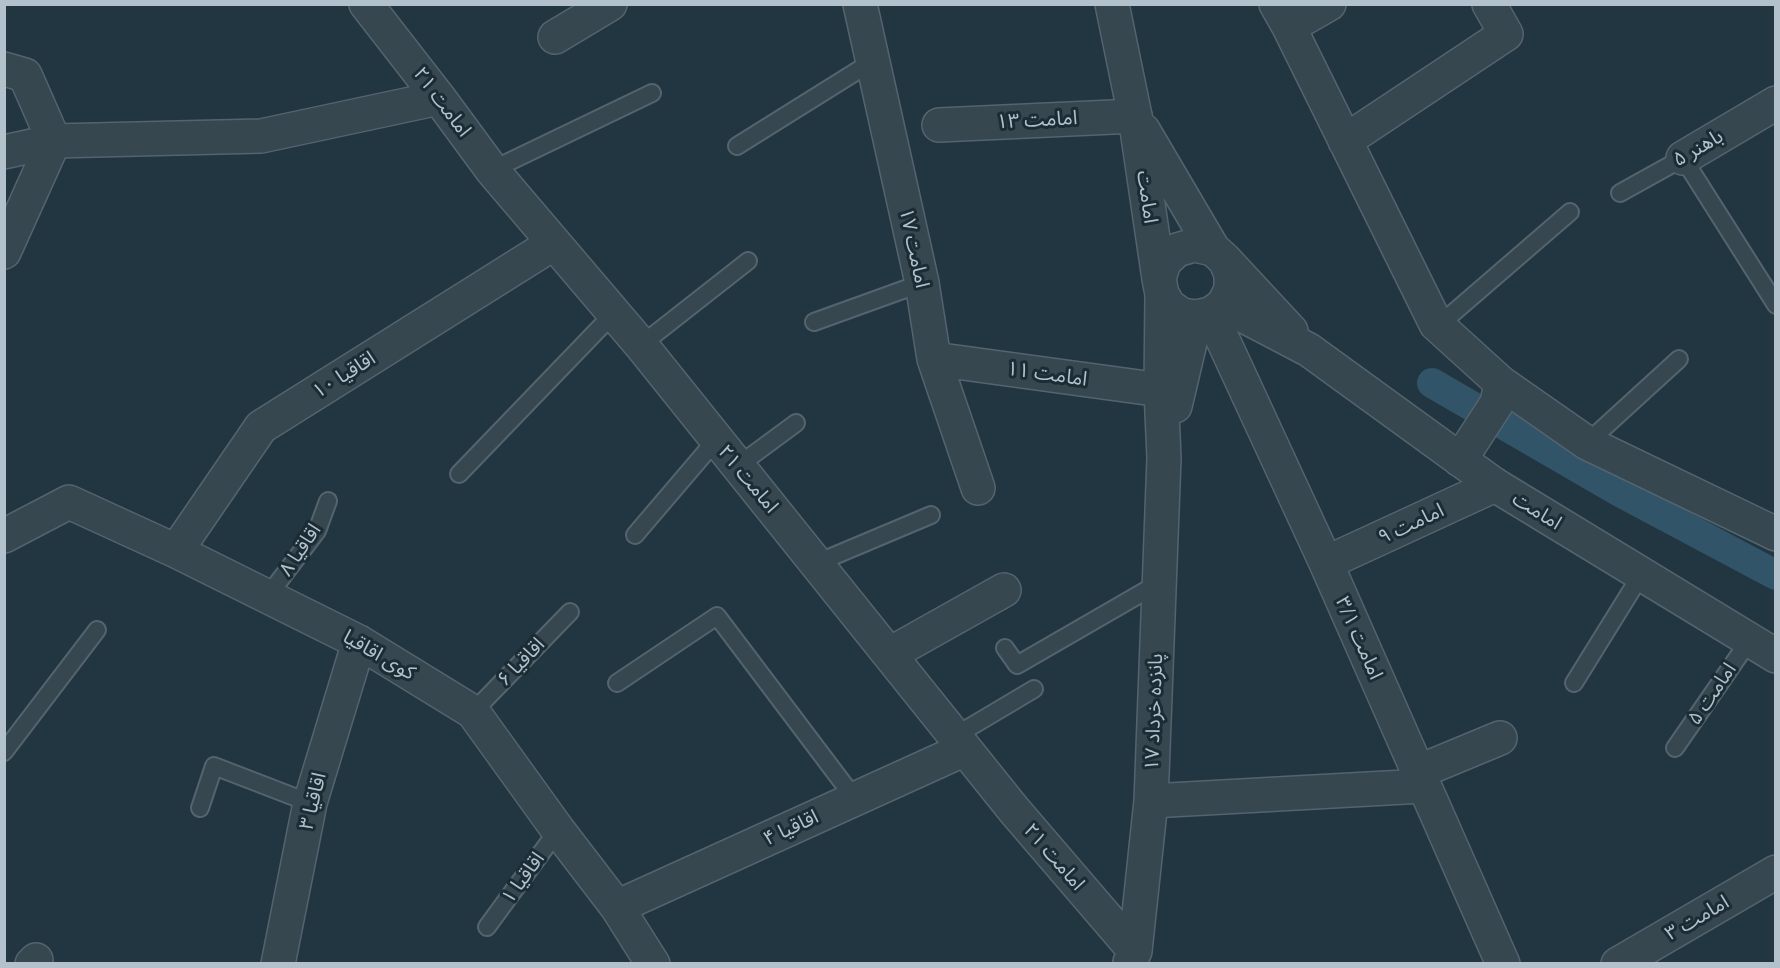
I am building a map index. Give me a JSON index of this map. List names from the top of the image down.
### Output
{
  "streets": {
    "street": [
      "امامت ۲۱",
      "امامت ۱۳",
      "باهنر ۵",
      "امامت",
      "امامت ۱۷",
      "امامت ۱۱",
      "اقاقیا ۱۰",
      "امامت ۹",
      "امامت ۳/۱",
      "کوی اقاقیا",
      "پانزده خرداد ۱۷",
      "اقاقیا ۳",
      "اقاقیا ۴",
      "امامت ۳"
    ],
    "lane": [
      "اقاقیا ۸",
      "اقاقیا ۶",
      "امامت ۵",
      "اقاقیا ۱"
    ]
  },
  "crossings": [
    ["امامت ۲۱", "اقاقیا ۱۰"],
    ["امامت ۲۱", "پانزده خرداد ۱۷"],
    ["امامت ۲۱", "اقاقیا ۴"],
    ["امامت ۱۳", "امامت"],
    ["امامت", "امامت ۹"],
    ["امامت", "امامت ۳/۱"],
    ["امامت", "امامت ۵"],
    ["امامت", "پانزده خرداد ۱۷"],
    ["امامت ۱۷", "امامت ۱۱"],
    ["امامت ۱۱", "پانزده خرداد ۱۷"],
    ["اقاقیا ۱۰", "کوی اقاقیا"],
    ["امامت ۹", "امامت ۳/۱"],
    ["اقاقیا ۸", "کوی اقاقیا"],
    ["امامت ۳/۱", "پانزده خرداد ۱۷"],
    ["کوی اقاقیا", "اقاقیا ۶"],
    ["کوی اقاقیا", "اقاقیا ۳"],
    ["کوی اقاقیا", "اقاقیا ۴"],
    ["کوی اقاقیا", "اقاقیا ۱"]
  ]
}
